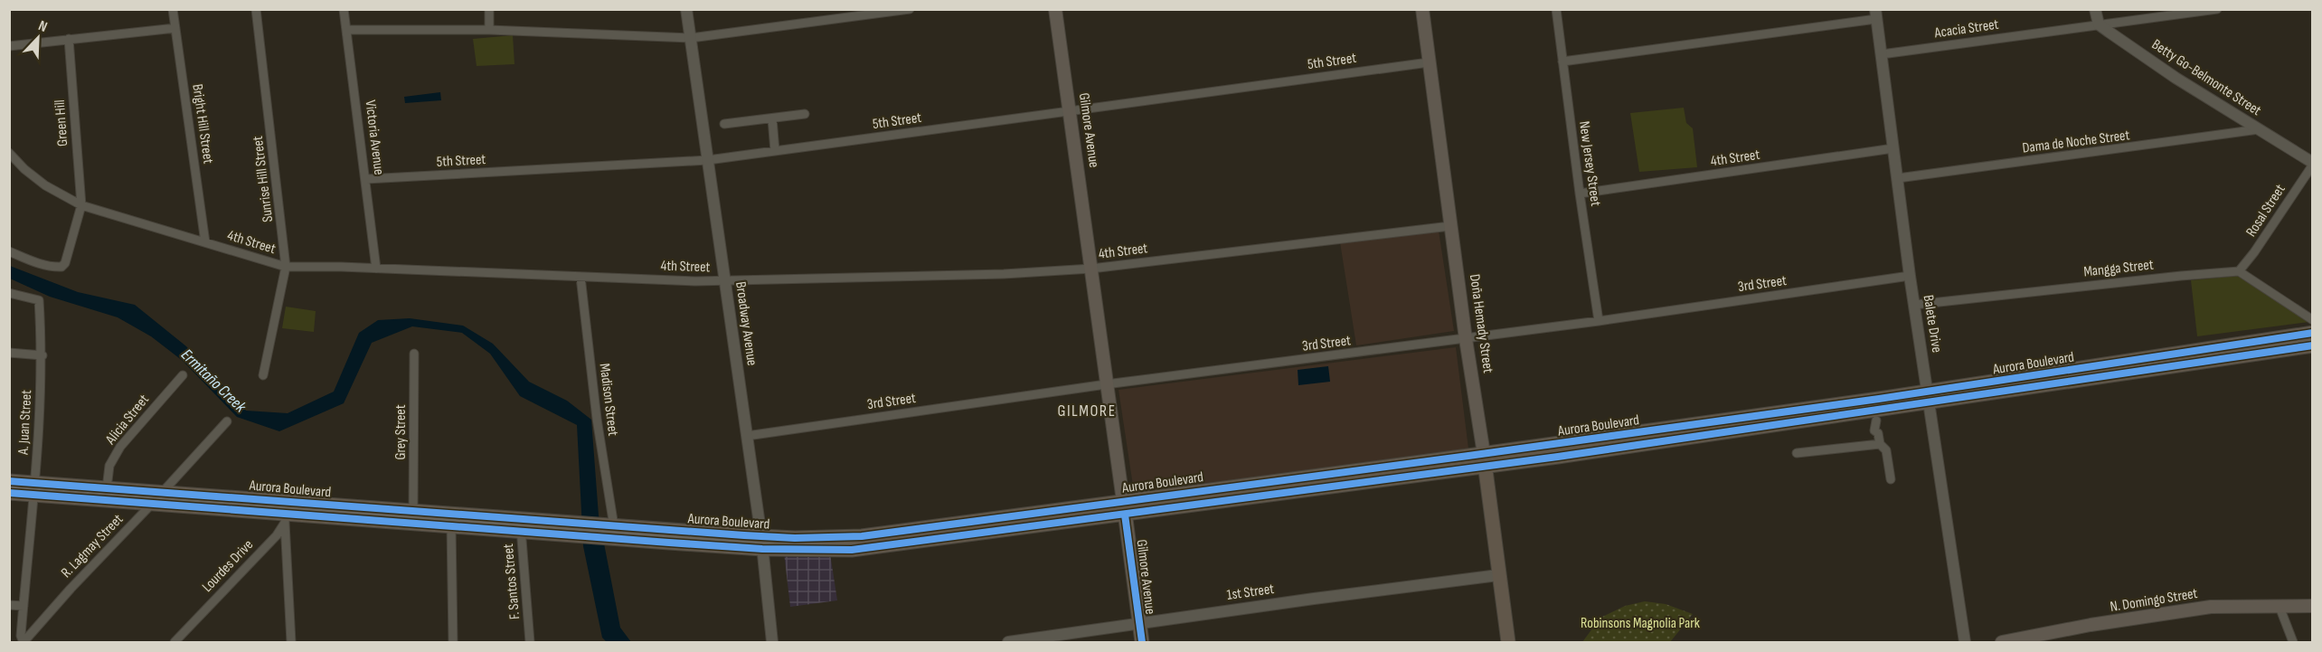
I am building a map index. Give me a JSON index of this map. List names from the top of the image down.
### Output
{
  "streets": {
    "main road": [
      "Gilmore Avenue",
      "Doña Hemady Street",
      "Aurora Boulevard",
      "N. Domingo Street"
    ],
    "street": [
      "Acacia Street",
      "5th Street",
      "Betty Go-Belmonte Street",
      "Green Hill",
      "Bright Hill Street",
      "Victoria Avenue",
      "Dama de Noche Street",
      "4th Street",
      "New Jersey Street",
      "Sunrise Hill Street",
      "Rosal Street",
      "Mangga Street",
      "3rd Street",
      "Broadway Avenue",
      "Balete Drive",
      "Madison Street",
      "Alicia Street",
      "A. Juan Street",
      "Grey Street",
      "R. Lagmay Street",
      "Lourdes Drive",
      "F. Santos Street",
      "1st Street"
    ]
  },
  "crossings": [
    ["Acacia Street", "Betty Go-Belmonte Street"],
    ["Acacia Street", "Balete Drive"],
    ["5th Street", "Gilmore Avenue"],
    ["5th Street", "Victoria Avenue"],
    ["5th Street", "Broadway Avenue"],
    ["5th Street", "Doña Hemady Street"],
    ["Betty Go-Belmonte Street", "Dama de Noche Street"],
    ["Betty Go-Belmonte Street", "Rosal Street"],
    ["Green Hill", "4th Street"],
    ["Bright Hill Street", "4th Street"],
    ["Gilmore Avenue", "4th Street"],
    ["Gilmore Avenue", "3rd Street"],
    ["Gilmore Avenue", "Aurora Boulevard"],
    ["Gilmore Avenue", "1st Street"],
    ["Victoria Avenue", "4th Street"],
    ["Dama de Noche Street", "Balete Drive"],
    ["4th Street", "New Jersey Street"],
    ["4th Street", "Sunrise Hill Street"],
    ["4th Street", "Broadway Avenue"],
    ["4th Street", "Doña Hemady Street"],
    ["4th Street", "Balete Drive"],
    ["4th Street", "Madison Street"],
    ["New Jersey Street", "3rd Street"],
    ["Rosal Street", "Mangga Street"],
    ["Mangga Street", "Balete Drive"],
    ["3rd Street", "Broadway Avenue"],
    ["3rd Street", "Doña Hemady Street"],
    ["3rd Street", "Balete Drive"],
    ["Broadway Avenue", "Aurora Boulevard"],
    ["Doña Hemady Street", "Aurora Boulevard"],
    ["Doña Hemady Street", "1st Street"],
    ["Balete Drive", "Aurora Boulevard"],
    ["Aurora Boulevard", "Madison Street"],
    ["Aurora Boulevard", "Alicia Street"],
    ["Aurora Boulevard", "A. Juan Street"],
    ["Aurora Boulevard", "Grey Street"],
    ["Aurora Boulevard", "R. Lagmay Street"],
    ["Aurora Boulevard", "Lourdes Drive"],
    ["Aurora Boulevard", "F. Santos Street"],
    ["A. Juan Street", "R. Lagmay Street"]
  ],
  "districts": ["GILMORE"],
  "water": ["Ermitaño Creek"],
  "parks": ["Robinsons Magnolia Park"],
  "north": "top right"
}
